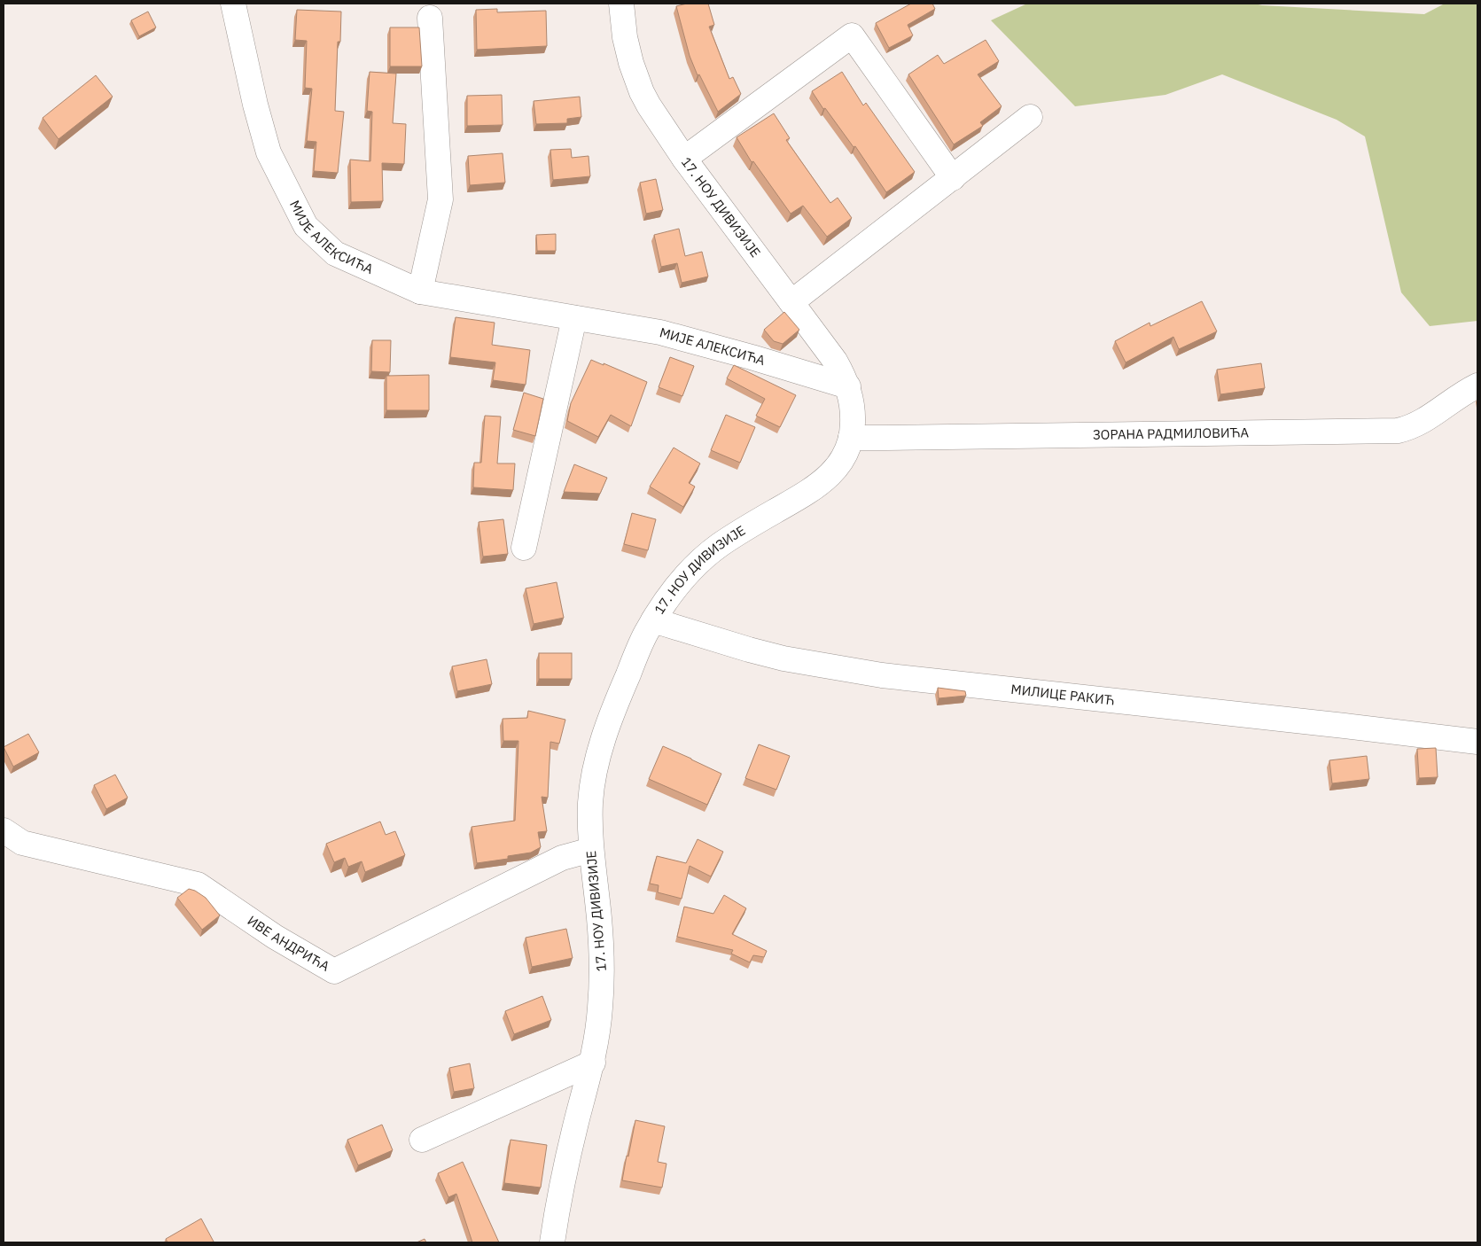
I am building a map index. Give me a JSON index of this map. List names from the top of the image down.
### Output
{
  "streets": {
    "street": [
      "17. НОУ ДИВИЗИЈЕ",
      "МИЈЕ АЛЕКСИЋА",
      "ЗОРАНА РАДМИЛОВИЋА",
      "МИЛИЦЕ РАКИЋ",
      "ИВЕ АНДРИЋА"
    ]
  },
  "crossings": [
    ["17. НОУ ДИВИЗИЈЕ", "МИЈЕ АЛЕКСИЋА"],
    ["17. НОУ ДИВИЗИЈЕ", "ЗОРАНА РАДМИЛОВИЋА"],
    ["17. НОУ ДИВИЗИЈЕ", "МИЛИЦЕ РАКИЋ"],
    ["17. НОУ ДИВИЗИЈЕ", "ИВЕ АНДРИЋА"]
  ]
}
